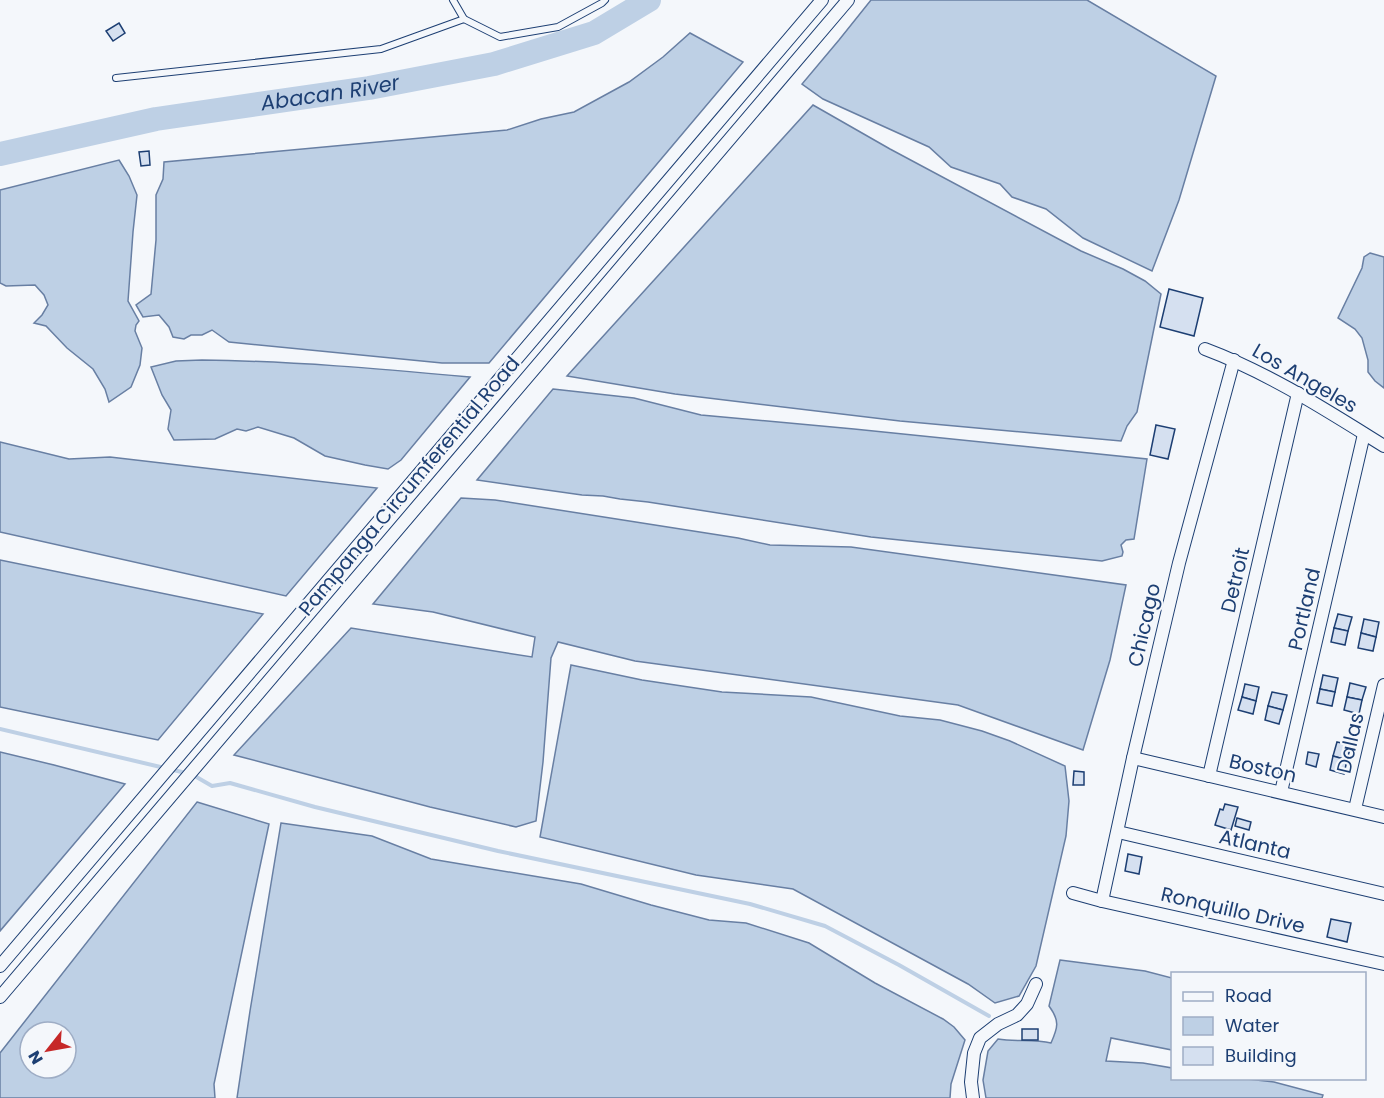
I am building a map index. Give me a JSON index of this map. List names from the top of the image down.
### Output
{
  "streets": {
    "street": [
      "Los Angeles",
      "Pampanga Circumferential Road",
      "Detroit",
      "Portland",
      "Chicago",
      "Dallas",
      "Boston",
      "Atlanta",
      "Ronquillo Drive"
    ]
  },
  "crossings": [
    ["Los Angeles", "Detroit"],
    ["Los Angeles", "Portland"],
    ["Los Angeles", "Chicago"],
    ["Detroit", "Boston"],
    ["Portland", "Boston"],
    ["Chicago", "Boston"],
    ["Chicago", "Atlanta"],
    ["Chicago", "Ronquillo Drive"],
    ["Dallas", "Boston"]
  ],
  "water": ["Abacan River"],
  "legend": ["Road", "Water", "Building"],
  "north": "bottom left"
}
